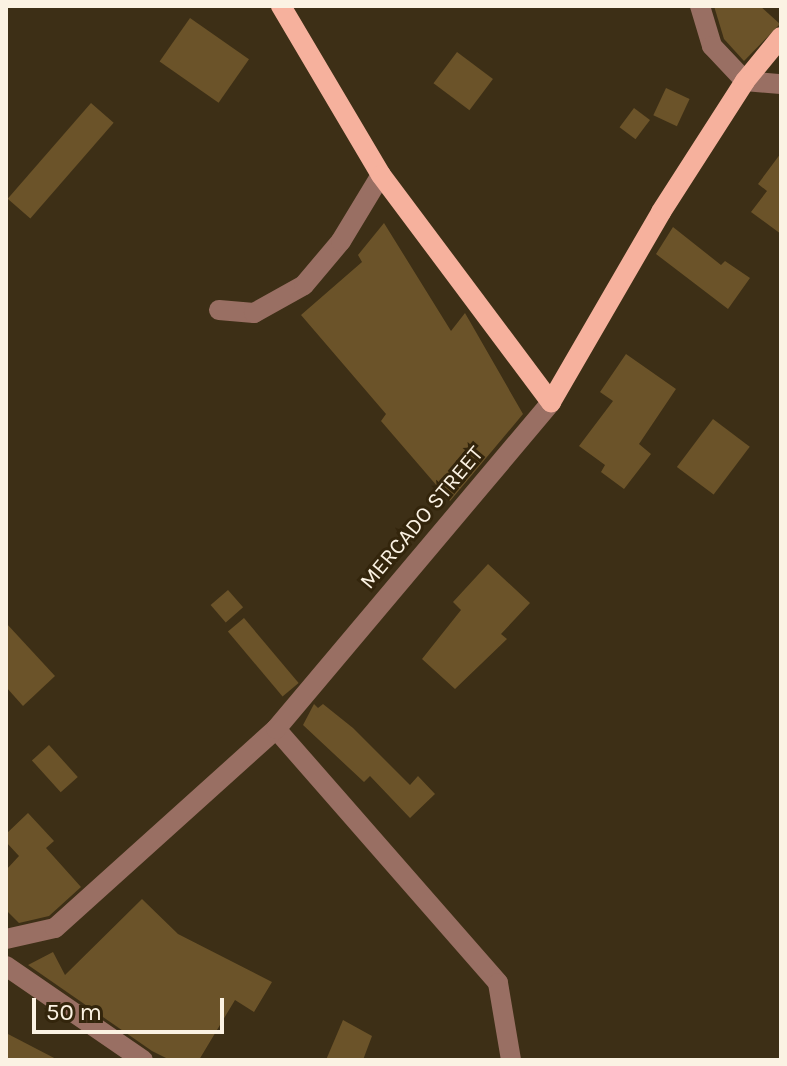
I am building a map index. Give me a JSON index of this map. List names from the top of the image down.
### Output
{
  "streets": {
    "main road": ["MERCADO STREET"]
  },
  "scale_bar": "50 m"
}
